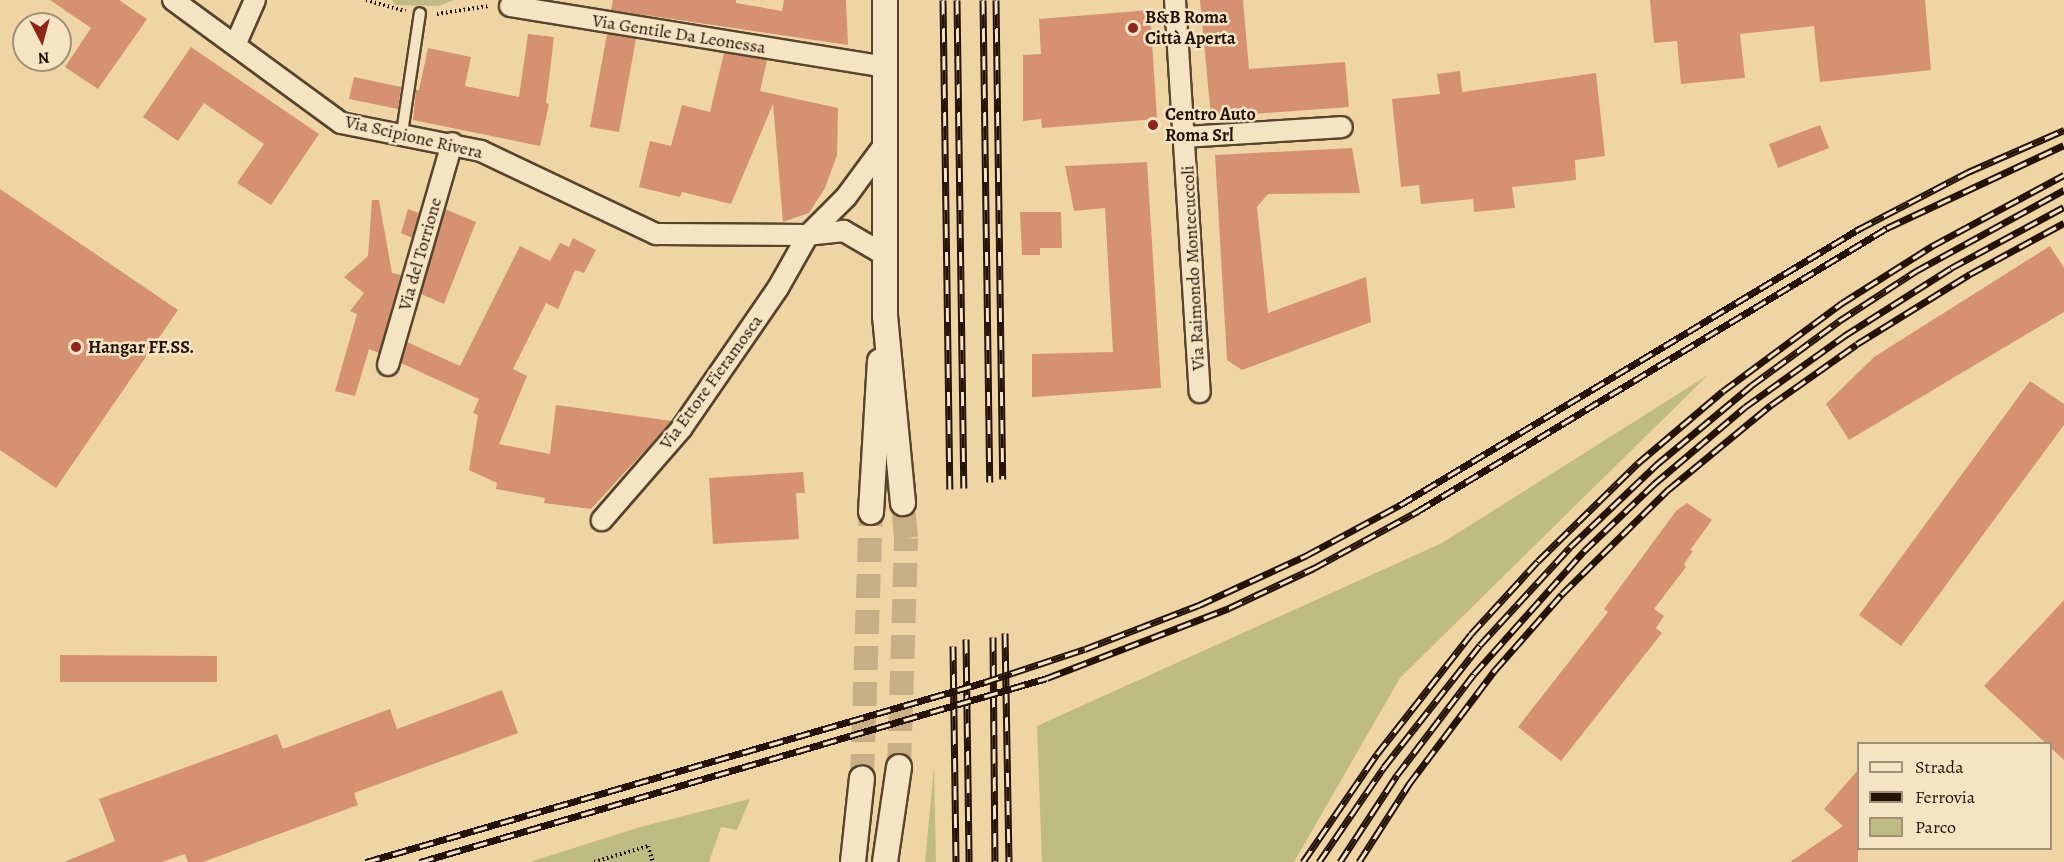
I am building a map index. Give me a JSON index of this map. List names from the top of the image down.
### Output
{
  "streets": {
    "street": [
      "Via Gentile Da Leonessa",
      "Via Scipione Rivera",
      "Via del Torrione",
      "Via Raimondo Montecuccoli",
      "Via Ettore Fieramosca"
    ]
  },
  "crossings": [
    ["Via Scipione Rivera", "Via del Torrione"],
    ["Via Scipione Rivera", "Via Ettore Fieramosca"]
  ],
  "places": ["B&B Roma Città Aperta", "Centro Auto Roma Srl", "Hangar FF.SS."],
  "legend": ["Strada", "Ferrovia", "Parco"],
  "north": "bottom"
}
